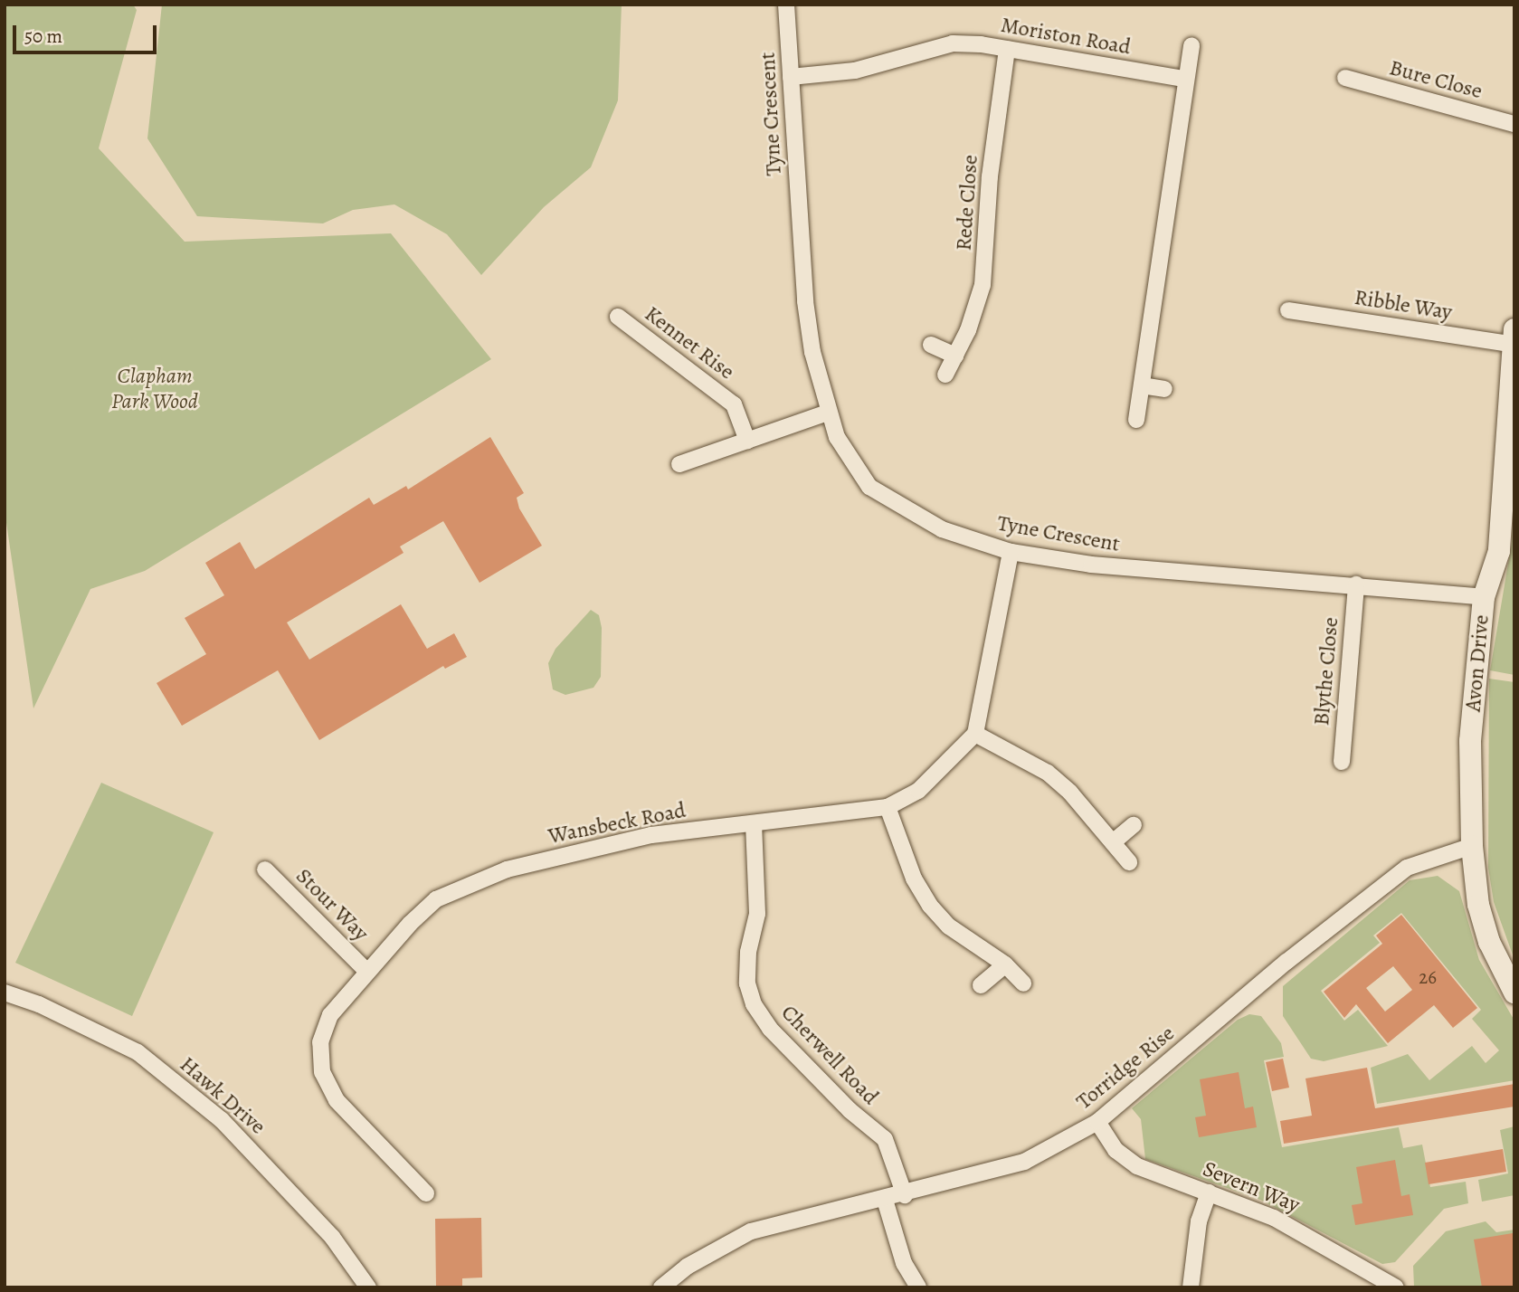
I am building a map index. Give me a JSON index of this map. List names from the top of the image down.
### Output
{
  "streets": {
    "street": [
      "Moriston Road",
      "Bure Close",
      "Tyne Crescent",
      "Rede Close",
      "Ribble Way",
      "Kennet Rise",
      "Avon Drive",
      "Blythe Close",
      "Wansbeck Road",
      "Stour Way",
      "Cherwell Road",
      "Torridge Rise",
      "Hawk Drive",
      "Severn Way"
    ]
  },
  "crossings": [
    ["Moriston Road", "Tyne Crescent"],
    ["Moriston Road", "Rede Close"],
    ["Tyne Crescent", "Avon Drive"],
    ["Tyne Crescent", "Blythe Close"],
    ["Ribble Way", "Avon Drive"],
    ["Avon Drive", "Torridge Rise"],
    ["Wansbeck Road", "Stour Way"],
    ["Wansbeck Road", "Cherwell Road"],
    ["Cherwell Road", "Torridge Rise"],
    ["Torridge Rise", "Severn Way"]
  ],
  "parks": ["Clapham Park Wood"],
  "house_numbers": ["26"],
  "scale_bar": "50 m"
}
